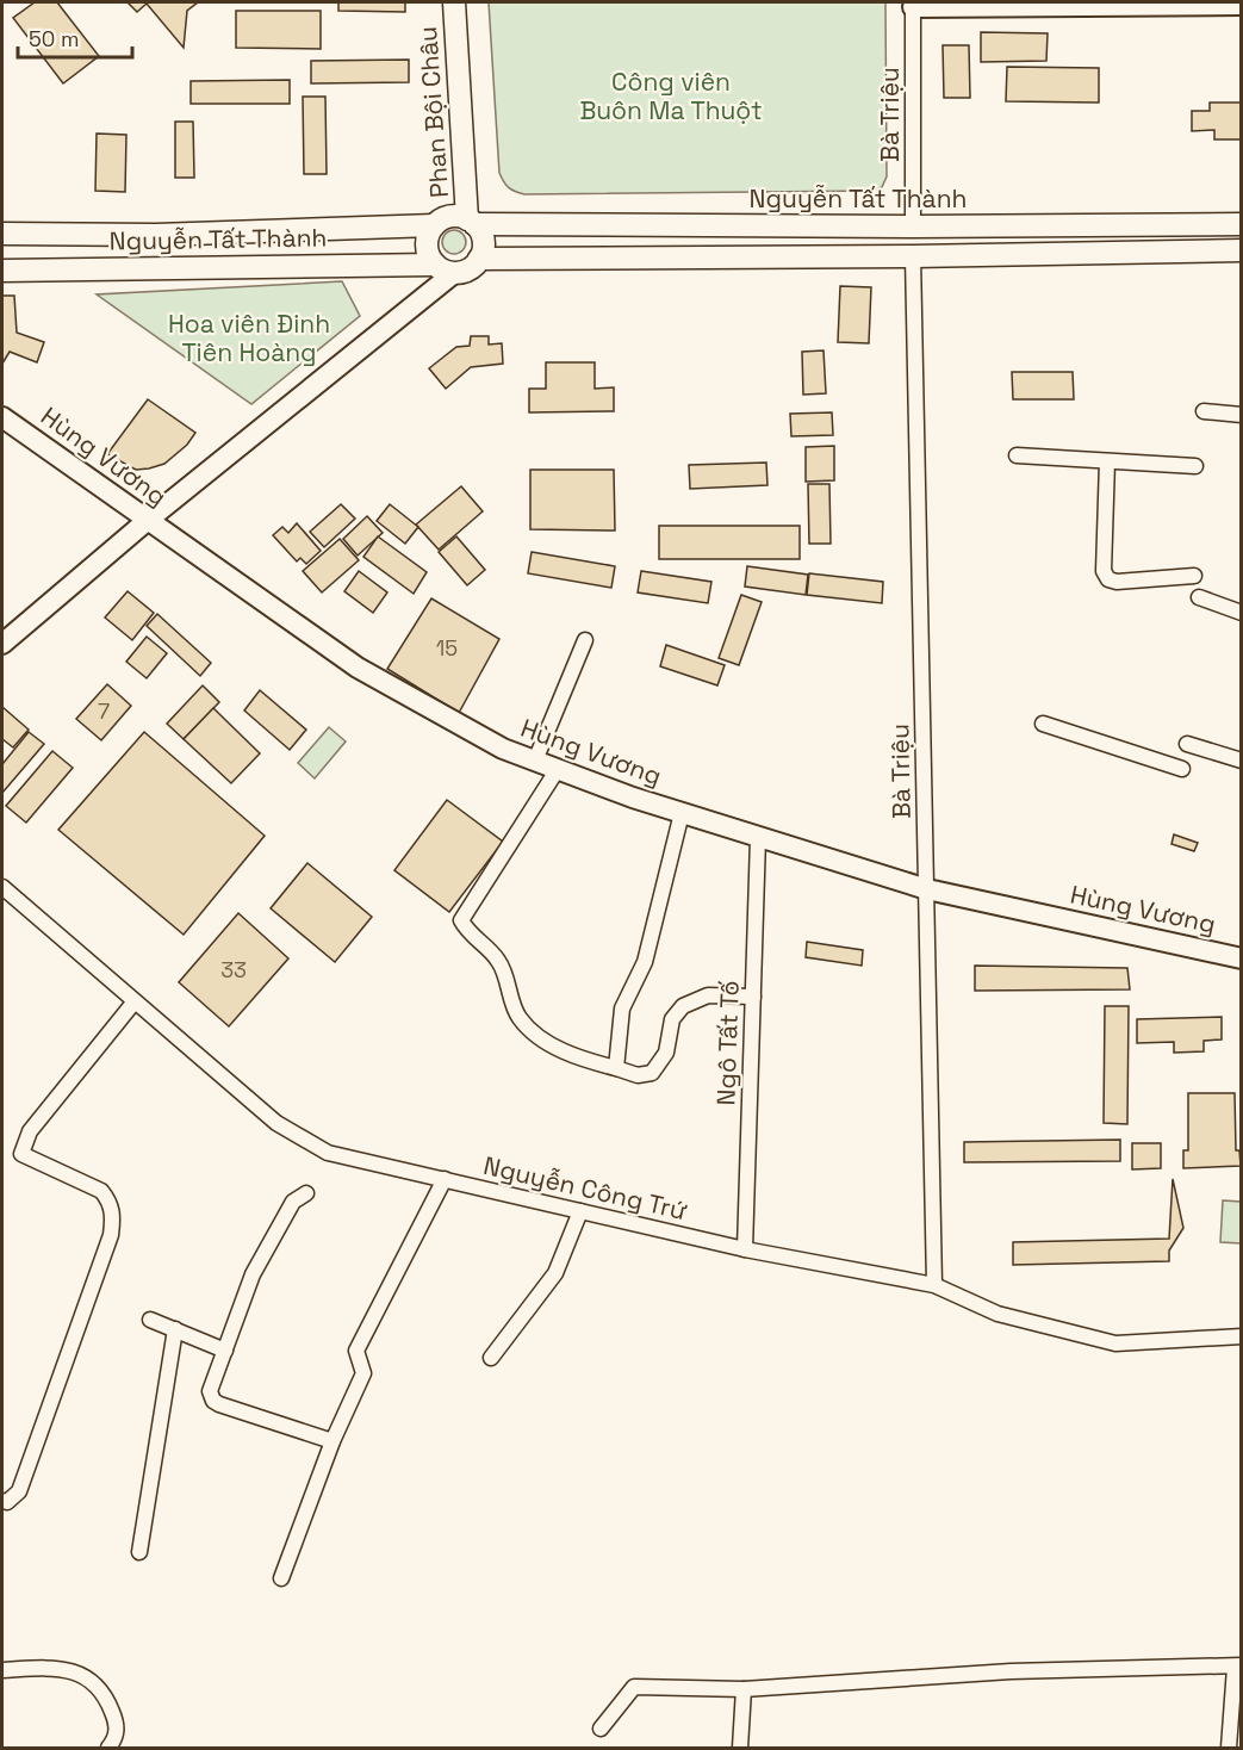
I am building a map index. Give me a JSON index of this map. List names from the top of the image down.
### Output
{
  "streets": {
    "main road": ["Phan Bội Châu", "Nguyễn Tất Thành"],
    "street": [
      "Bà Triệu",
      "Hùng Vương",
      "Ngô Tất Tố",
      "Nguyễn Công Trứ"
    ]
  },
  "crossings": [
    ["Phan Bội Châu", "Nguyễn Tất Thành"],
    ["Bà Triệu", "Nguyễn Tất Thành"],
    ["Bà Triệu", "Hùng Vương"],
    ["Bà Triệu", "Nguyễn Công Trứ"],
    ["Hùng Vương", "Ngô Tất Tố"],
    ["Ngô Tất Tố", "Nguyễn Công Trứ"]
  ],
  "parks": ["Công viên Buôn Ma Thuột", "Hoa viên Đinh Tiên Hoàng"],
  "house_numbers": ["15", "7", "33"],
  "scale_bar": "50 m"
}
